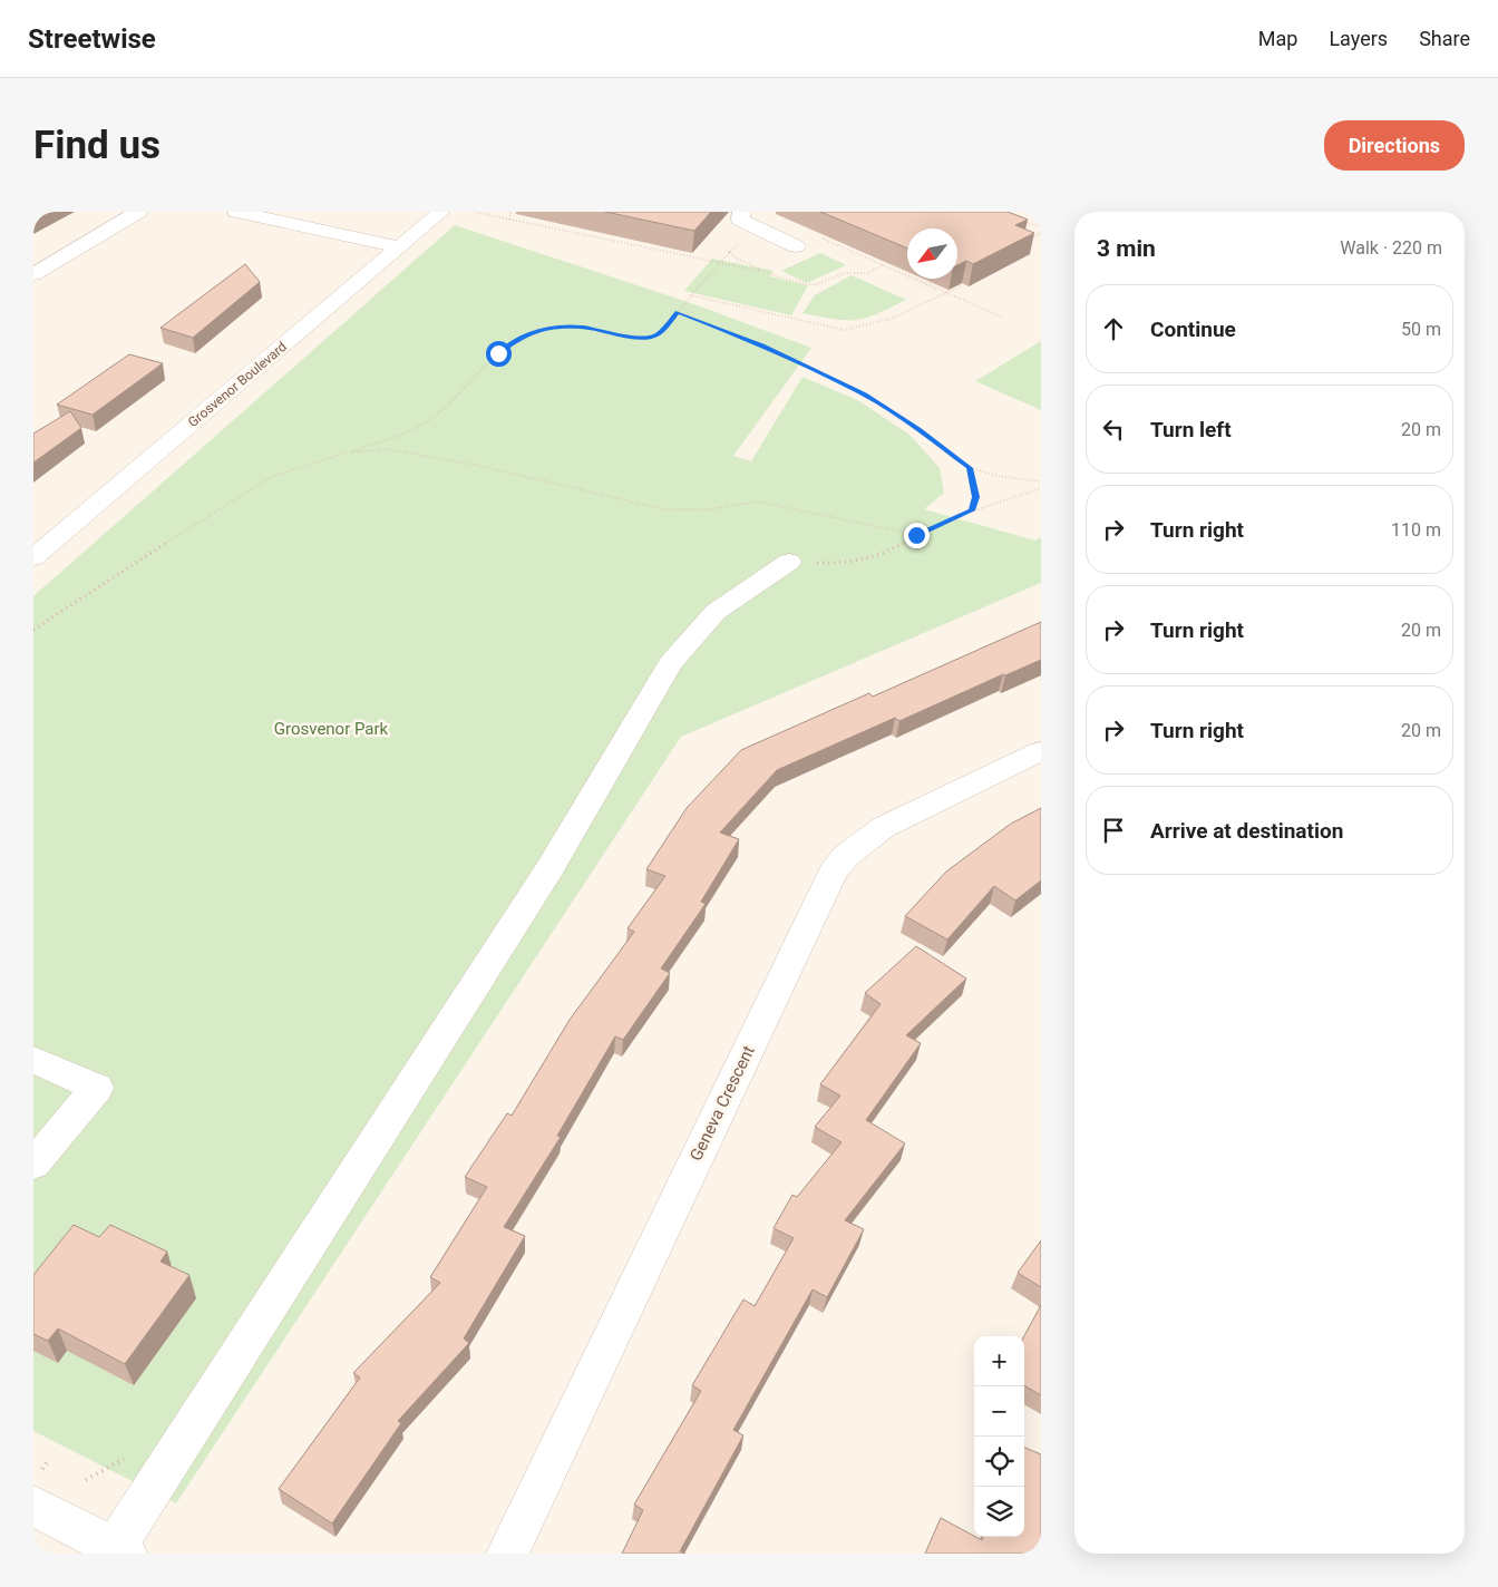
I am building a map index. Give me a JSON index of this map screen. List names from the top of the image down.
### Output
{
  "streets": {
    "street": ["Grosvenor Boulevard", "Geneva Crescent"]
  },
  "parks": ["Grosvenor Park"],
  "north": "bottom left",
  "page": {
    "header": "Streetwise",
    "nav": ["Map", "Layers", "Share"],
    "buttons": "Directions",
    "title": "Find us",
    "heading": ["3 min", "Walk · 220 m"],
    "list": [
      ["Continue", "50 m"],
      ["Turn left", "20 m"],
      ["Turn right", "110 m"],
      ["Turn right", "20 m"],
      ["Turn right", "20 m"],
      "Arrive at destination"
    ],
    "map_buttons": ["+", "−"]
  }
}
